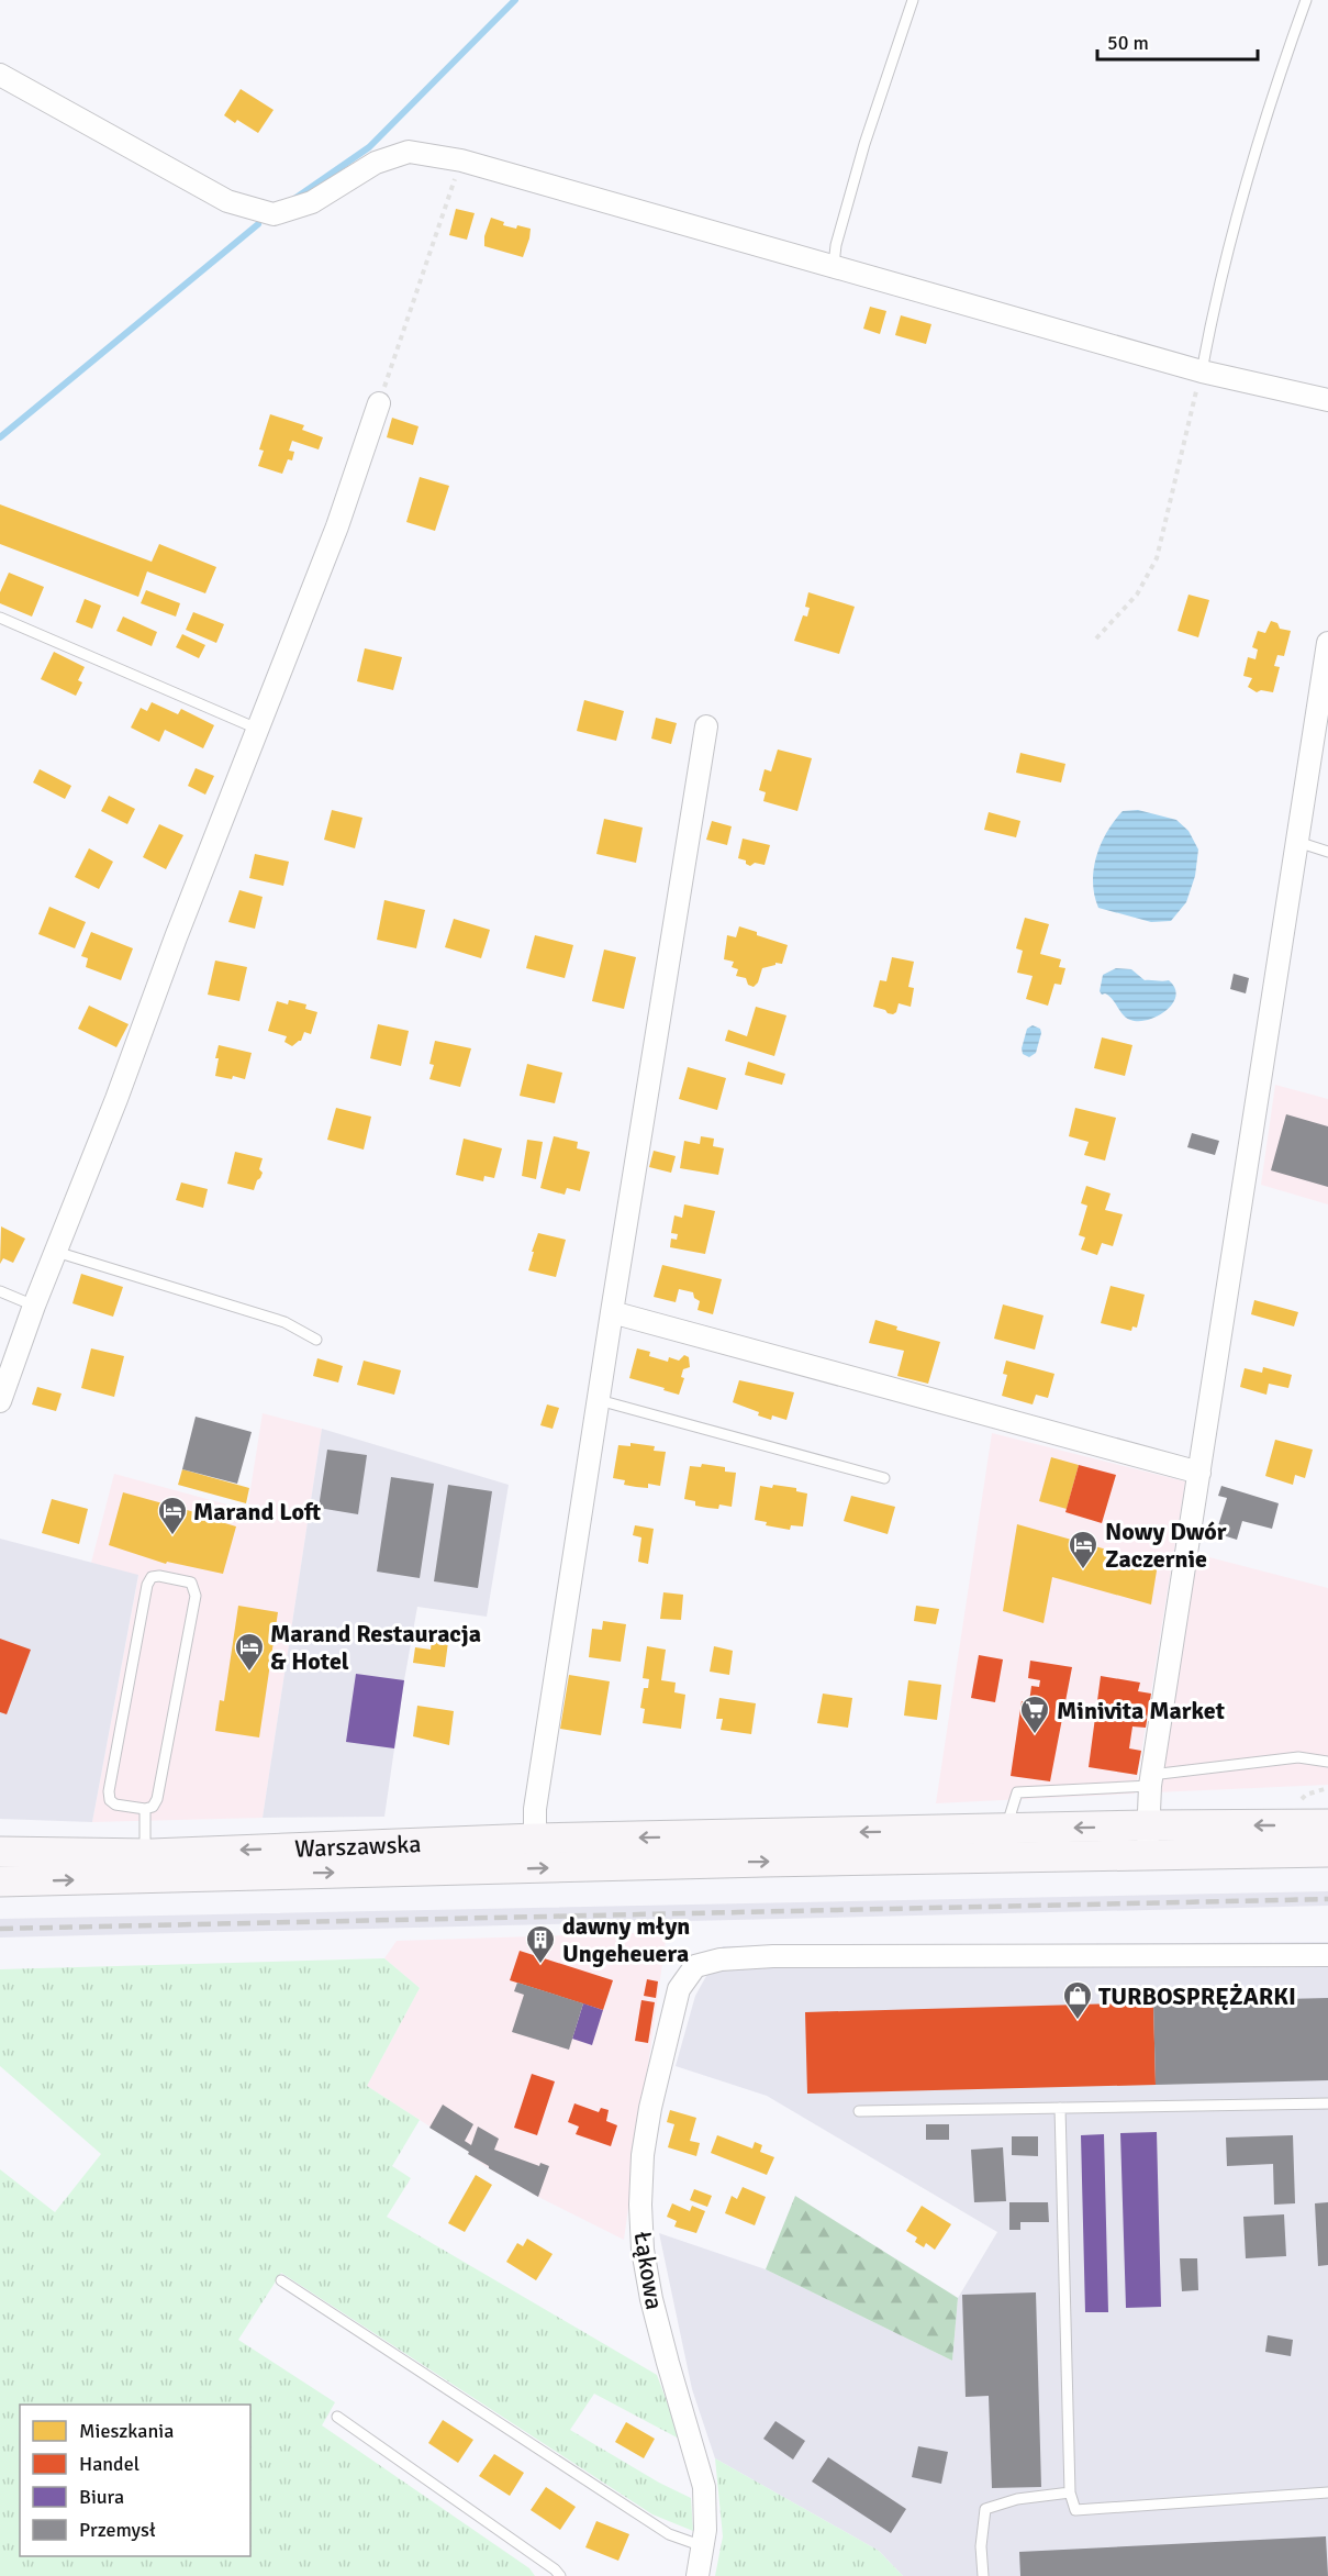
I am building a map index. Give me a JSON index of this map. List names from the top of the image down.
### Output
{
  "streets": {
    "main road": ["Warszawska"],
    "street": ["Łąkowa"]
  },
  "places": {
    "hotel": ["Marand Loft", "Nowy Dwór Zaczernie", "Marand Restauracja & Hotel"],
    "supermarket": ["Minivita Market"],
    "building": ["dawny młyn Ungeheuera"],
    "shop": ["TURBOSPRĘŻARKI"]
  },
  "legend": [
    "Mieszkania",
    "Handel",
    "Biura",
    "Przemysł"
  ],
  "scale_bar": "50 m"
}
